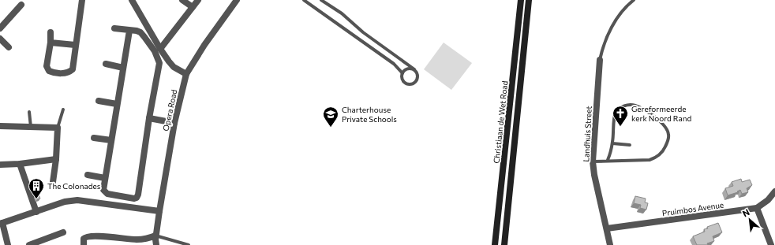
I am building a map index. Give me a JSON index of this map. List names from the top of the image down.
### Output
{
  "streets": {
    "main road": ["Christiaan de Wet Road"],
    "street": ["Opera Road", "Landhuis Street", "Pruimbos Avenue"]
  },
  "crossings": [
    ["Landhuis Street", "Pruimbos Avenue"]
  ],
  "places": {
    "church": ["Gereformeerde kerk Noord Rand"],
    "school or university": ["Charterhouse Private Schools"],
    "building": ["The Colonades"]
  },
  "north": "top left"
}
